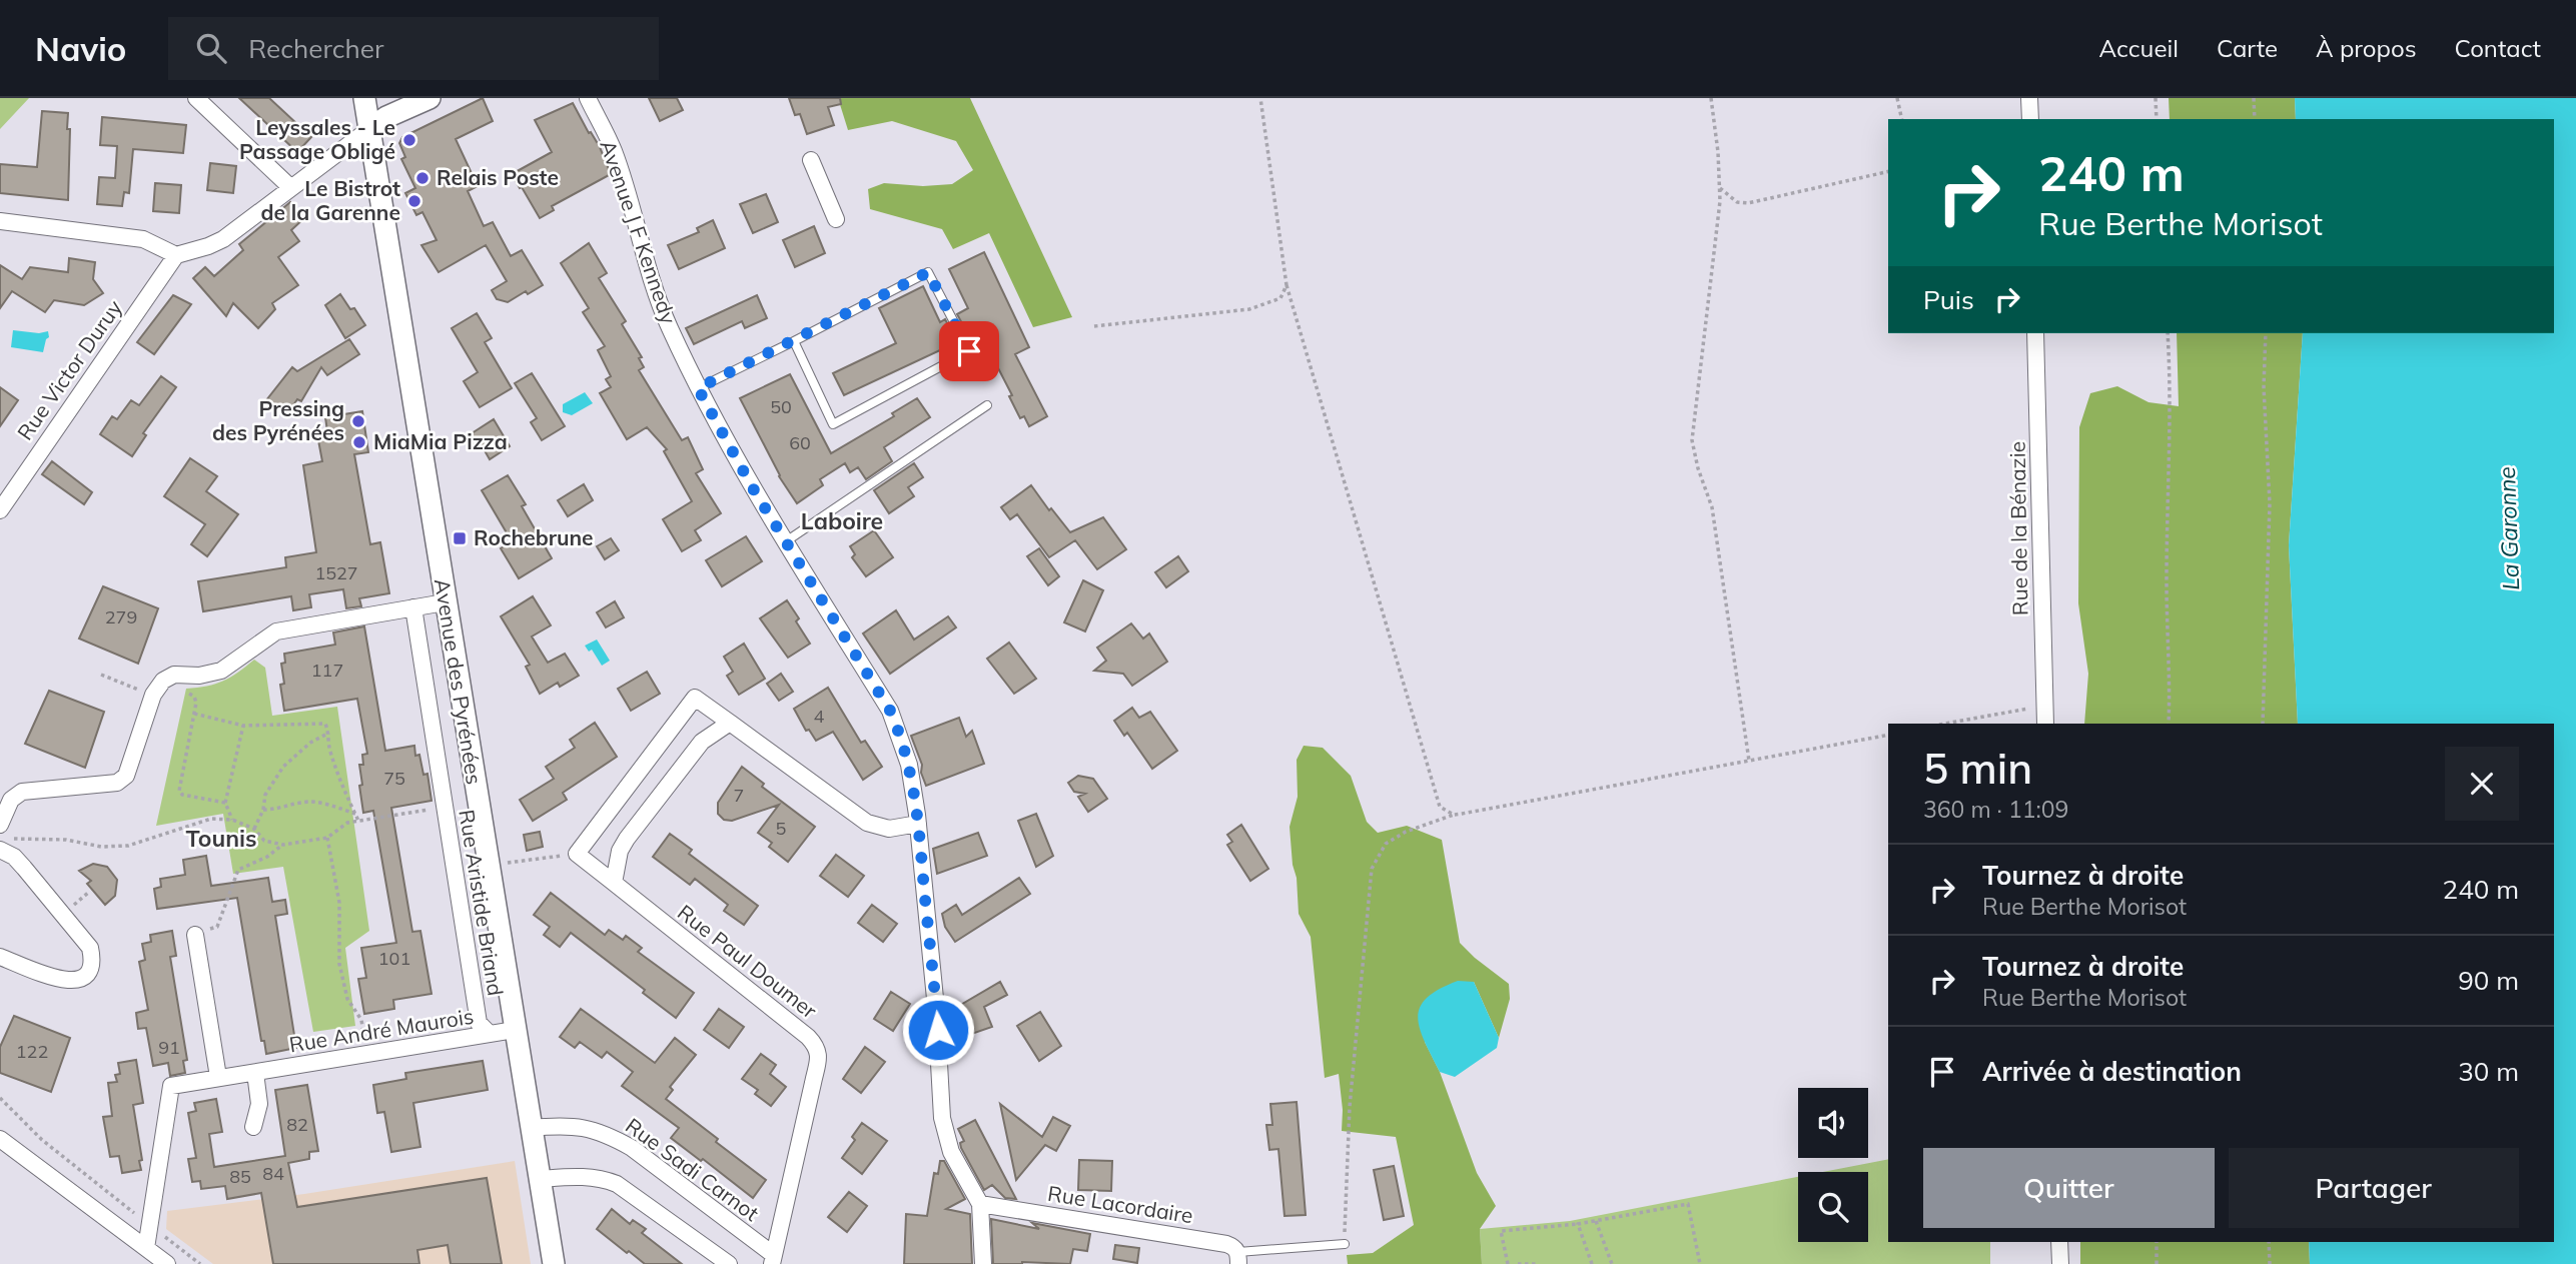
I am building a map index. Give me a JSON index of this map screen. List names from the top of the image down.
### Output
{
  "streets": {
    "main road": ["Avenue des Pyrénées"],
    "street": [
      "Avenue J F Kennedy",
      "Rue Victor Duruy",
      "Rue de la Bénazie",
      "Rue Aristide Briand",
      "Rue Paul Doumer",
      "Rue André Maurois",
      "Rue Sadi Carnot",
      "Rue Lacordaire"
    ]
  },
  "crossings": [
    ["Avenue J F Kennedy", "Rue Lacordaire"],
    ["Avenue des Pyrénées", "Rue André Maurois"],
    ["Avenue des Pyrénées", "Rue Sadi Carnot"],
    ["Rue Aristide Briand", "Rue André Maurois"],
    ["Rue Paul Doumer", "Rue Sadi Carnot"]
  ],
  "districts": ["Laboire", "Tounis"],
  "water": ["La Garonne"],
  "places": {
    "other": [
      "Leyssales - Le Passage Obligé",
      "Relais Poste",
      "Le Bistrot de la Garenne",
      "Pressing des Pyrénées",
      "MiaMia Pizza"
    ],
    "transit": ["Rochebrune"]
  },
  "house_numbers": [
    "50",
    "60",
    "1527",
    "279",
    "117",
    "4",
    "75",
    "7",
    "5",
    "101",
    "91",
    "122",
    "82",
    "84",
    "85"
  ],
  "page": {
    "header": "Navio",
    "search": "Rechercher",
    "nav": [
      "Accueil",
      "Carte",
      "À propos",
      "Contact"
    ],
    "turn": ["240 m", "Rue Berthe Morisot"],
    "then": "Puis",
    "heading": ["5 min", "360 m · 11:09"],
    "list": [
      {
        "name": "Tournez à droite",
        "note": "Rue Berthe Morisot",
        "value": "240 m"
      },
      {
        "name": "Tournez à droite",
        "note": "Rue Berthe Morisot",
        "value": "90 m"
      },
      {
        "name": "Arrivée à destination",
        "value": "30 m"
      }
    ],
    "buttons": ["Quitter", "Partager"]
  }
}
